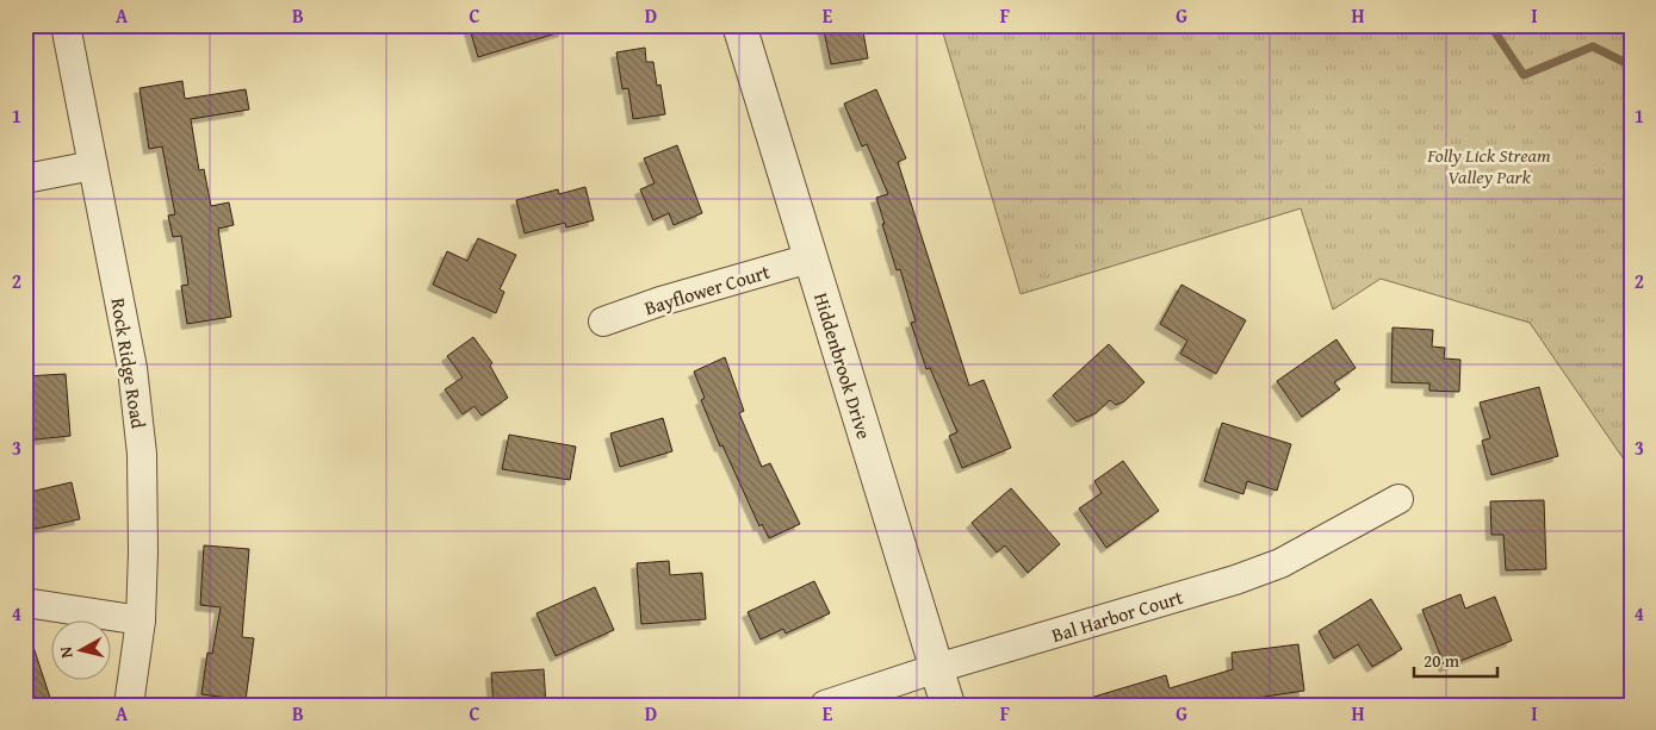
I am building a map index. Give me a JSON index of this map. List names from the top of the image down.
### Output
{
  "streets": {
    "street": [
      "Bayflower Court",
      "Rock Ridge Road",
      "Hiddenbrook Drive",
      "Bal Harbor Court"
    ]
  },
  "crossings": [
    ["Bayflower Court", "Hiddenbrook Drive"],
    ["Hiddenbrook Drive", "Bal Harbor Court"]
  ],
  "parks": ["Folly Lick Stream Valley Park"],
  "scale_bar": "20 m",
  "north": "left",
  "grid": {
    "columns": [
      "A",
      "B",
      "C",
      "D",
      "E",
      "F",
      "G",
      "H",
      "I"
    ],
    "rows": [
      "1",
      "2",
      "3",
      "4"
    ]
  }
}
